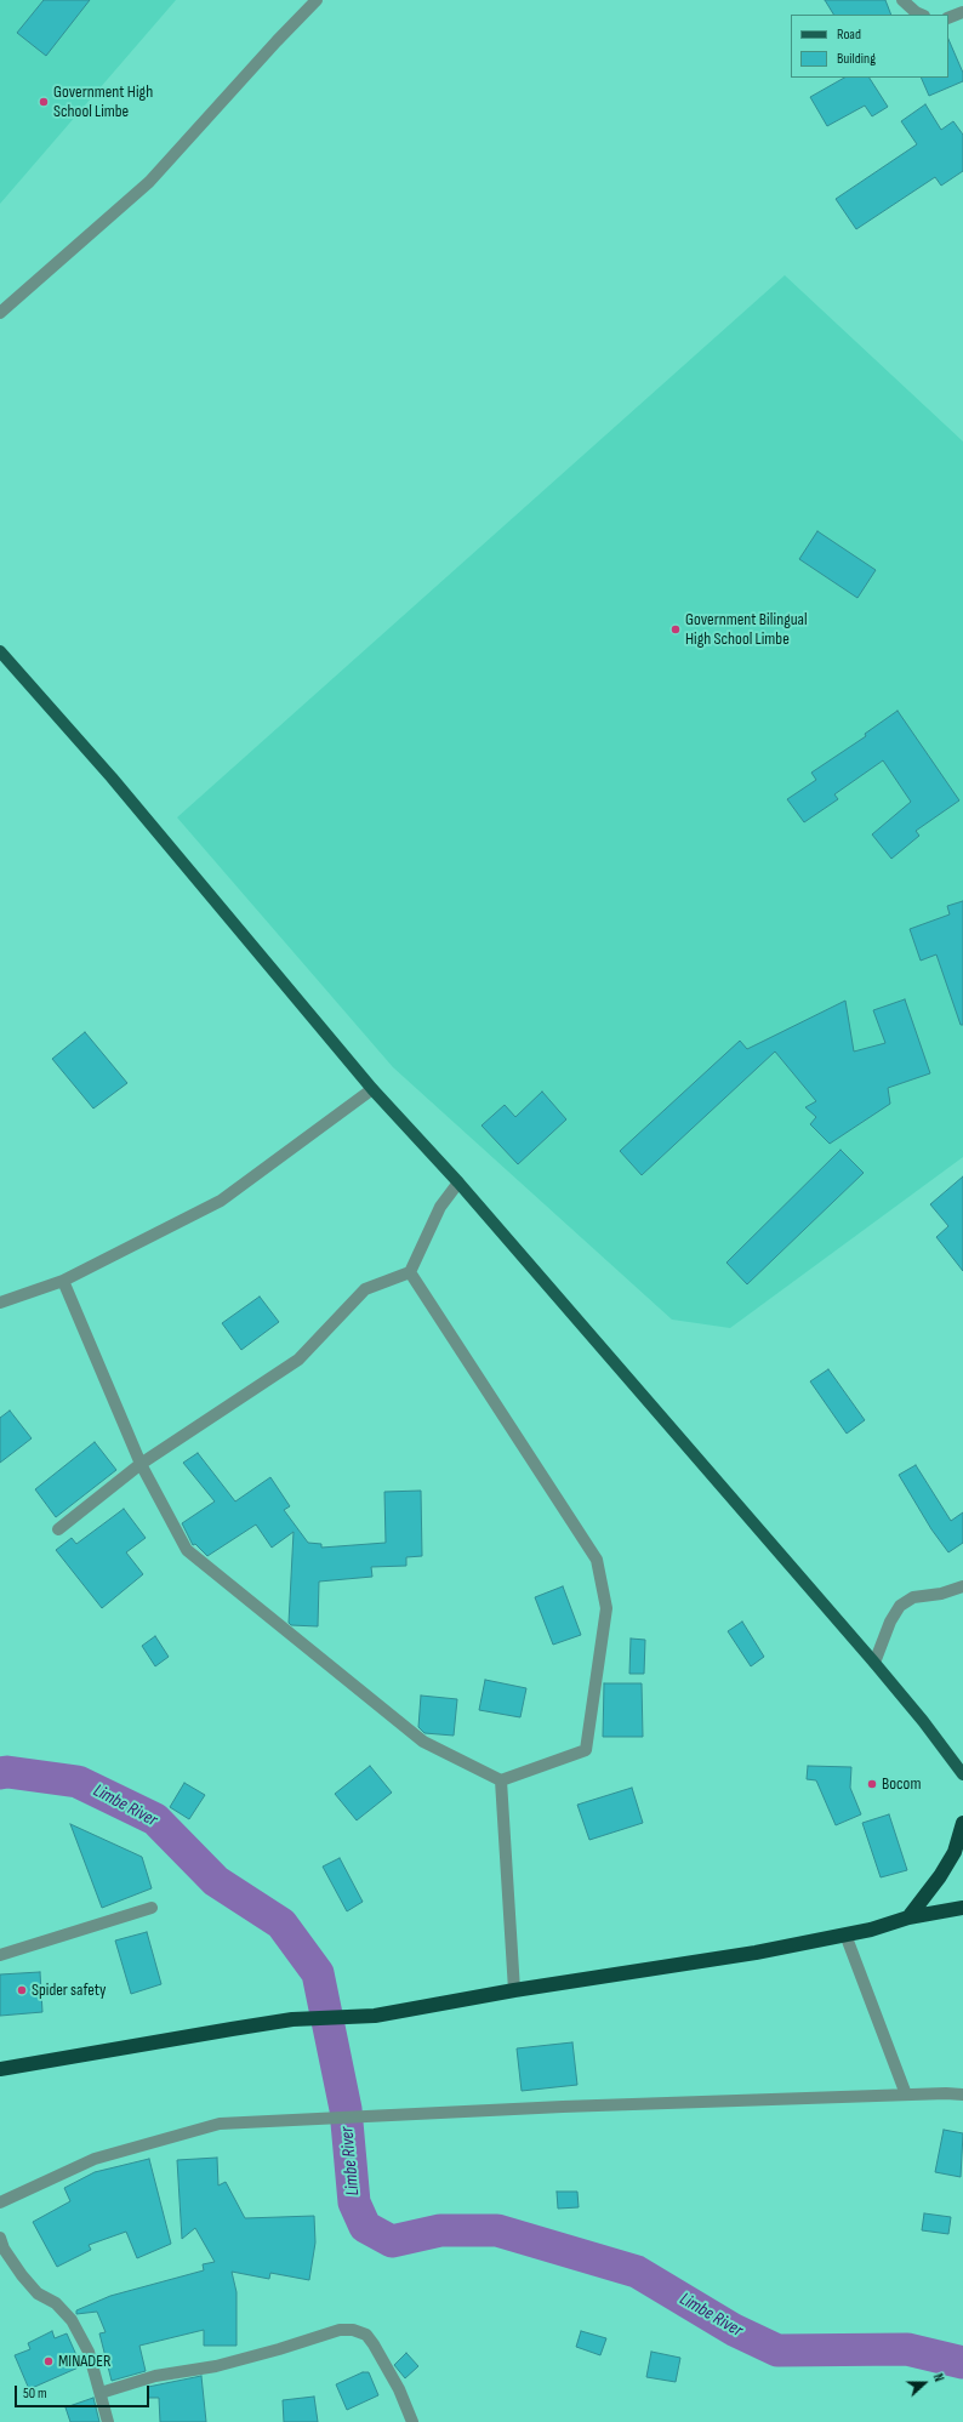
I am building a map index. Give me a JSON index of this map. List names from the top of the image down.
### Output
{
  "water": ["Limbe River"],
  "places": [
    "Government High School Limbe",
    "Government Bilingual High School Limbe",
    "Bocom",
    "Spider safety",
    "MINADER"
  ],
  "legend": ["Road", "Building"],
  "scale_bar": "50 m",
  "north": "right"
}
